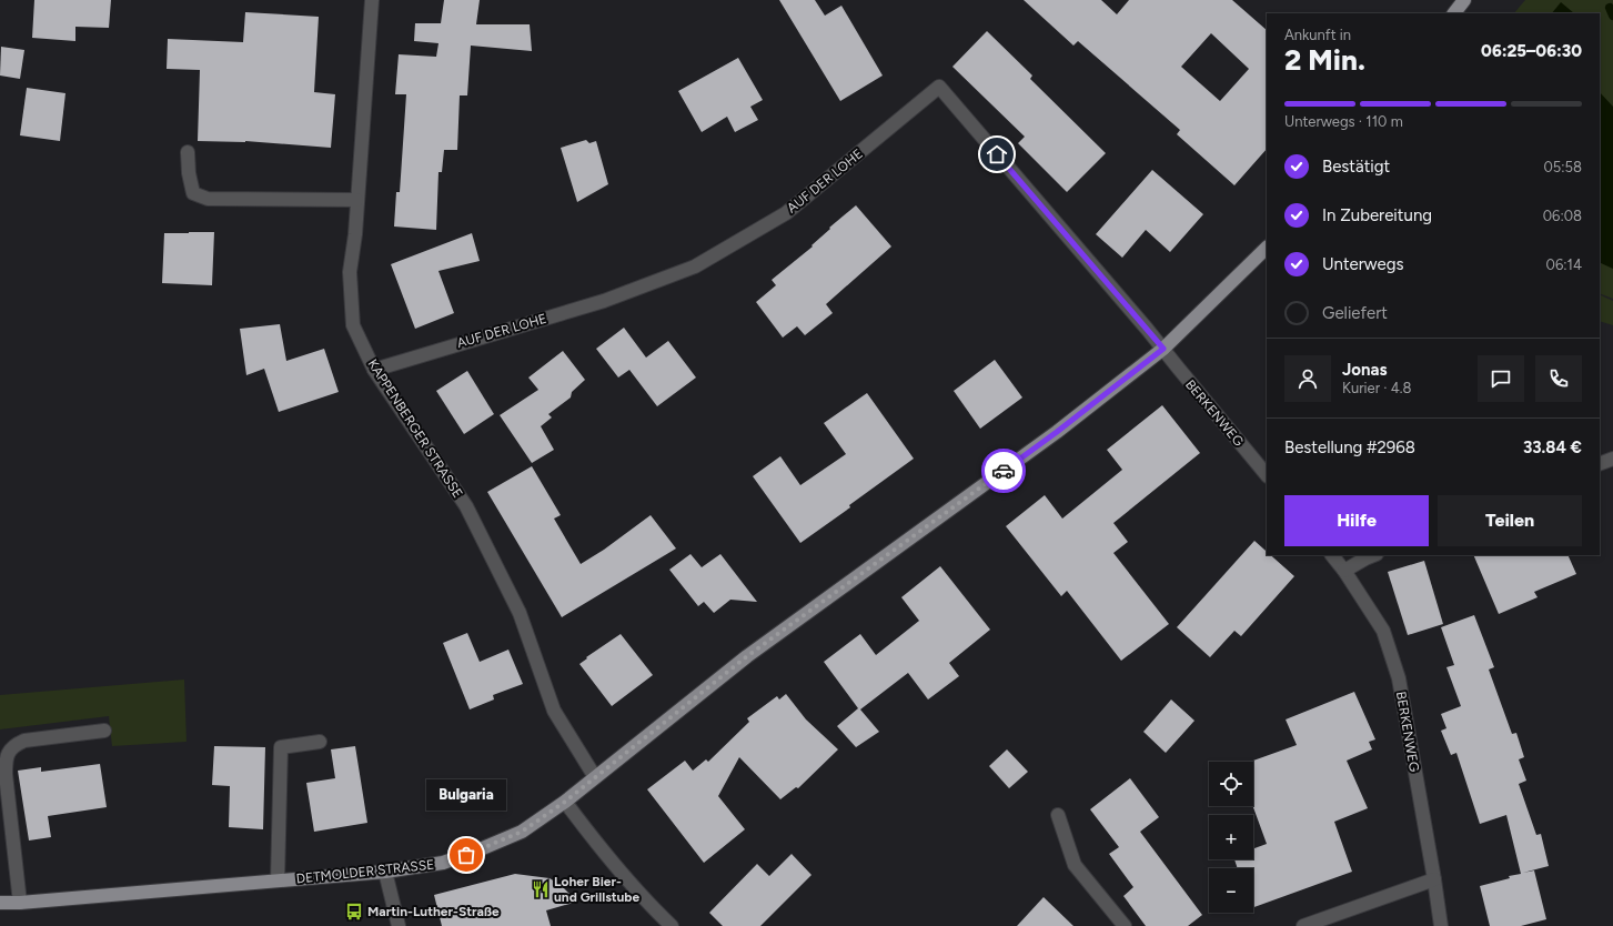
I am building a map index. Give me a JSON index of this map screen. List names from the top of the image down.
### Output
{
  "streets": {
    "main road": ["DETMOLDER STRASSE"],
    "street": ["AUF DER LOHE", "BERKENWEG", "KAPPENBERGER STRASSE"]
  },
  "crossings": [
    ["AUF DER LOHE", "BERKENWEG"],
    ["AUF DER LOHE", "KAPPENBERGER STRASSE"],
    ["AUF DER LOHE", "DETMOLDER STRASSE"],
    ["BERKENWEG", "DETMOLDER STRASSE"],
    ["KAPPENBERGER STRASSE", "DETMOLDER STRASSE"]
  ],
  "places": {
    "other": ["Bulgaria"],
    "restaurant": ["Loher Bier- und Grillstube"],
    "bus stop": ["Martin-Luther-Straße"]
  },
  "page": {
    "heading": ["2 Min.", "Ankunft in", "06:25–06:30"],
    "panel": [
      "Jonas",
      "Kurier · 4.8",
      "Bestellung #2968",
      "33.84 €"
    ],
    "bar": "Unterwegs · 110 m",
    "list": [
      ["Bestätigt", "05:58"],
      ["In Zubereitung", "06:08"],
      ["Unterwegs", "06:14"],
      "Geliefert"
    ],
    "buttons": ["Hilfe", "Teilen"],
    "map_buttons": ["+", "−"],
    "bubble": "Bulgaria"
  }
}
